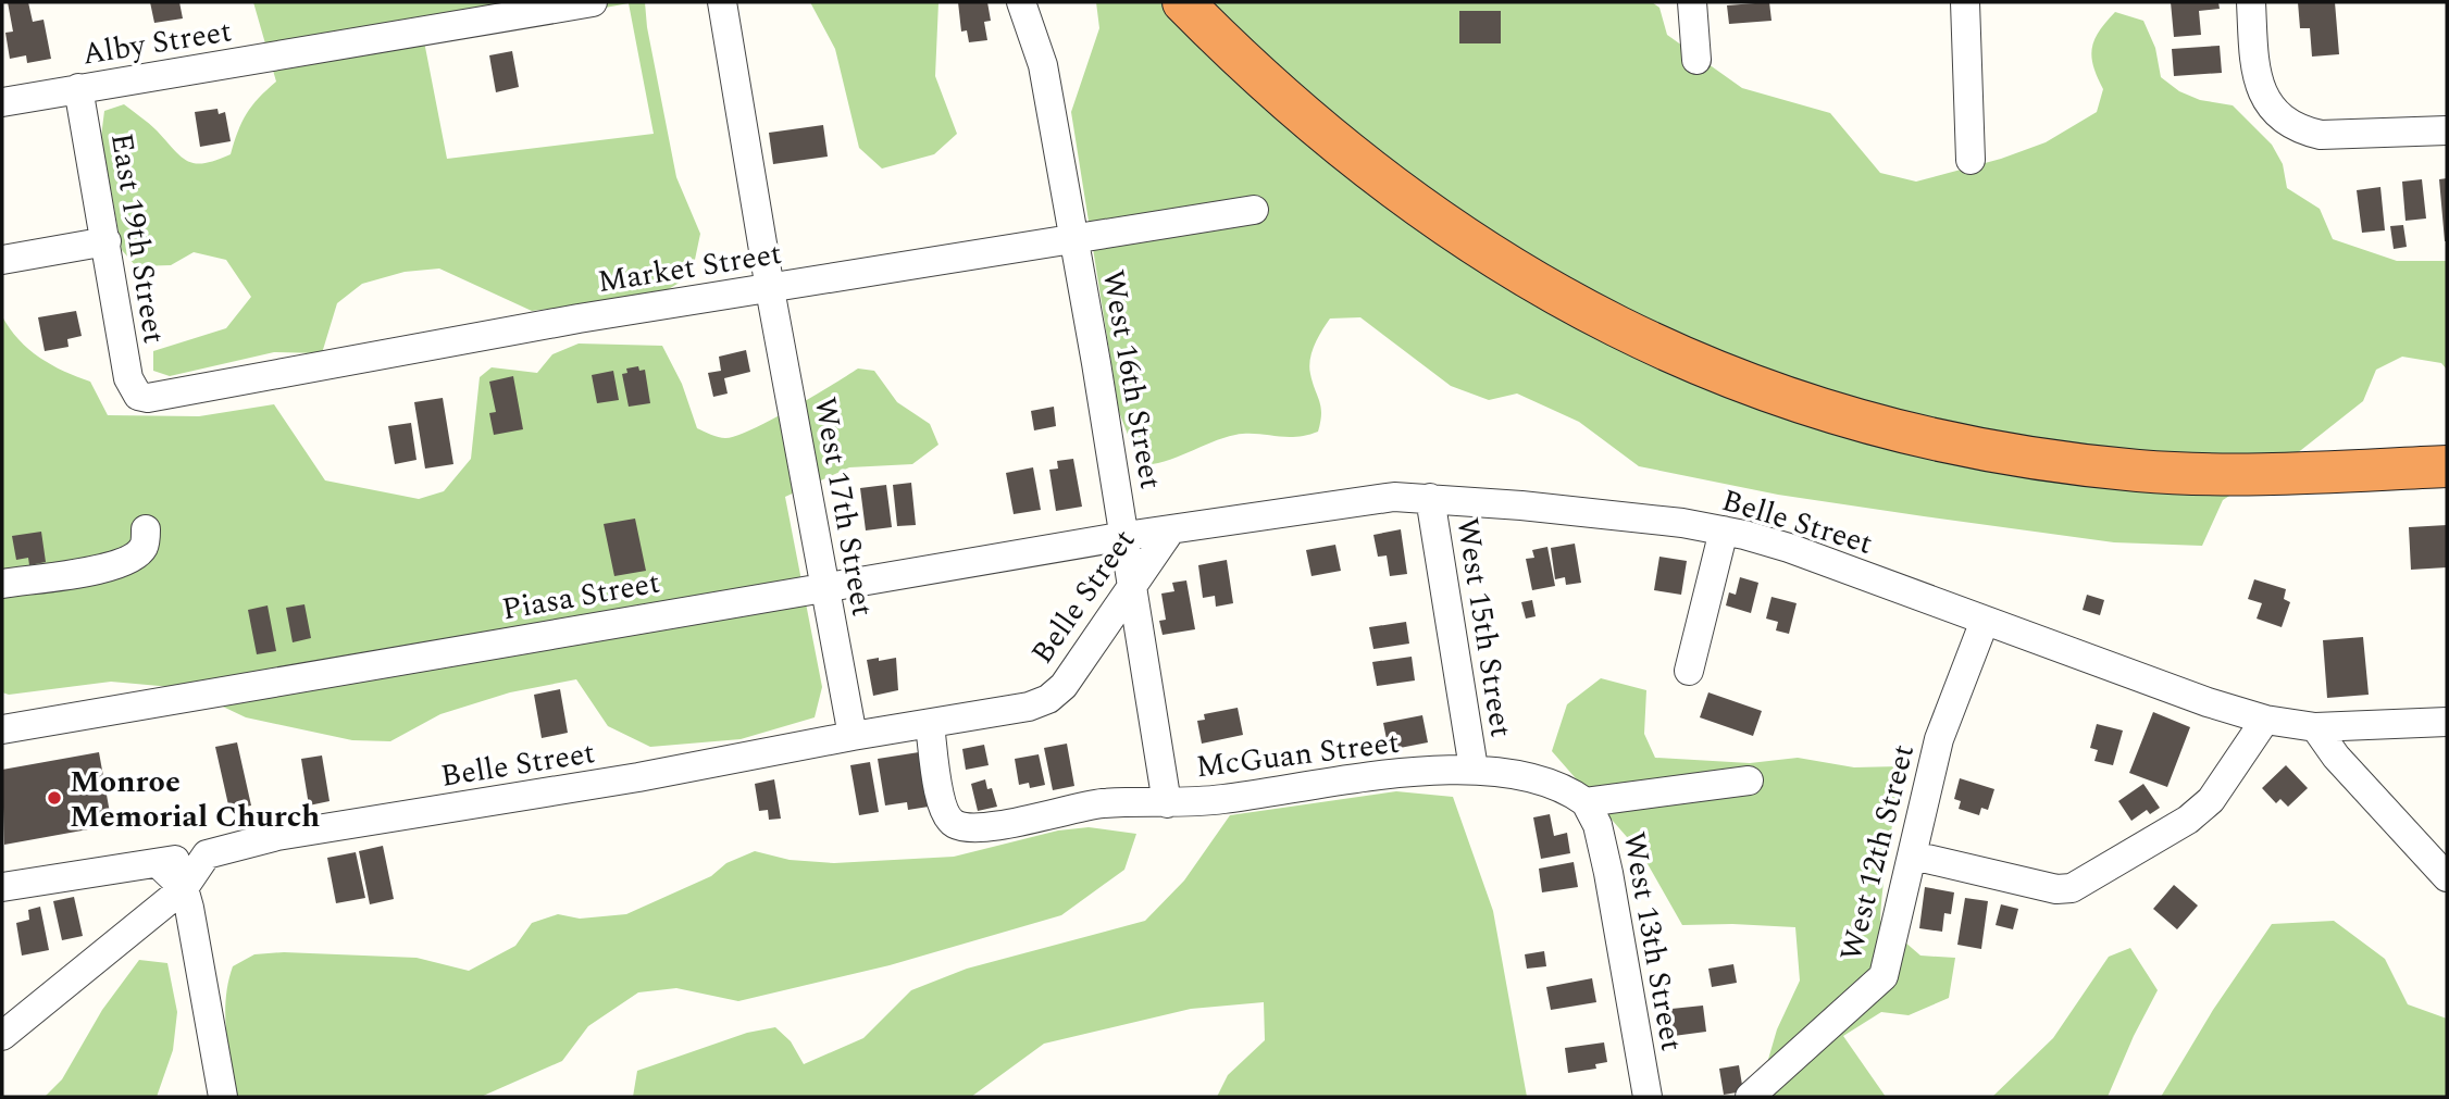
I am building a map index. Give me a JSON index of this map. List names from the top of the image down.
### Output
{
  "streets": {
    "street": [
      "Alby Street",
      "East 19th Street",
      "Market Street",
      "West 16th Street",
      "West 17th Street",
      "Belle Street",
      "Piasa Street",
      "West 15th Street",
      "McGuan Street",
      "West 12th Street",
      "West 13th Street"
    ]
  },
  "crossings": [
    ["Alby Street", "East 19th Street"],
    ["East 19th Street", "Market Street"],
    ["Market Street", "West 16th Street"],
    ["Market Street", "West 17th Street"],
    ["West 16th Street", "Belle Street"],
    ["West 16th Street", "Piasa Street"],
    ["West 16th Street", "McGuan Street"],
    ["West 17th Street", "Belle Street"],
    ["West 17th Street", "Piasa Street"],
    ["Belle Street", "Piasa Street"],
    ["Belle Street", "West 15th Street"],
    ["Belle Street", "McGuan Street"],
    ["Belle Street", "West 12th Street"],
    ["West 15th Street", "McGuan Street"],
    ["McGuan Street", "West 13th Street"]
  ],
  "places": ["Monroe Memorial Church"]
}
